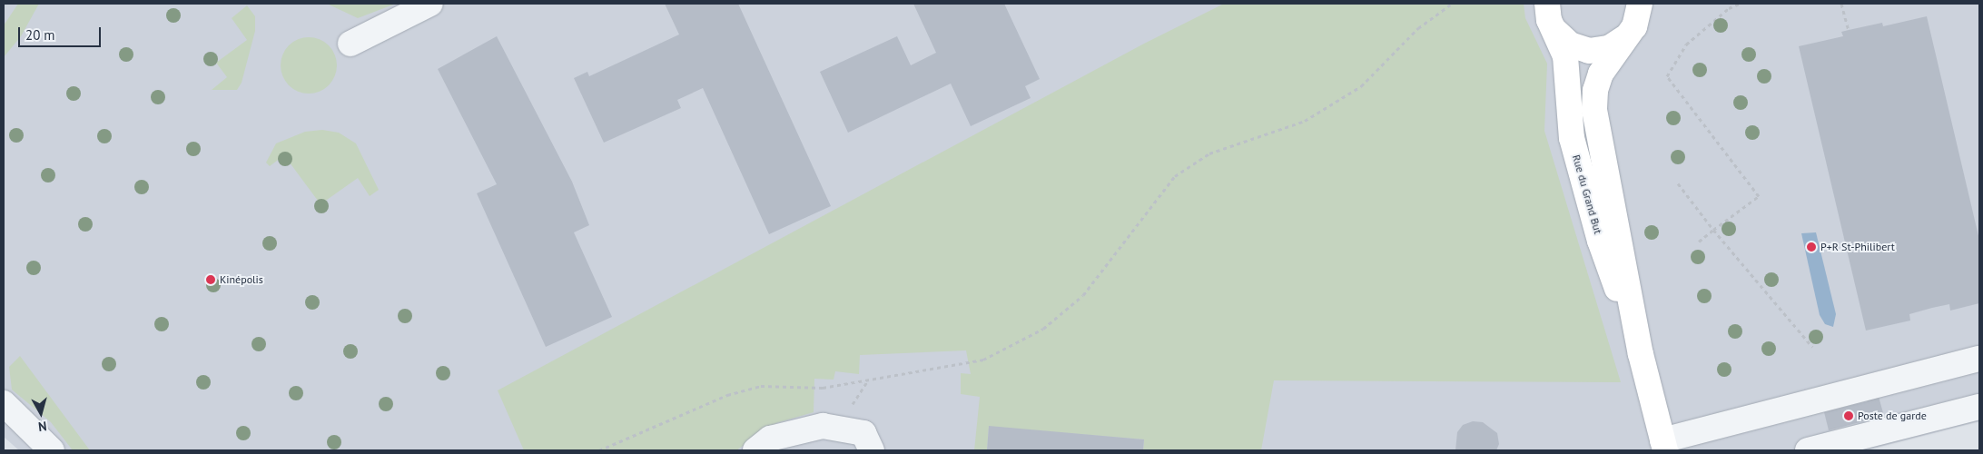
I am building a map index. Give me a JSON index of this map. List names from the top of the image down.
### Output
{
  "streets": {
    "main road": ["Rue du Grand But"]
  },
  "places": ["P+R St-Philibert", "Kinépolis", "Poste de garde"],
  "scale_bar": "20 m",
  "north": "bottom"
}
